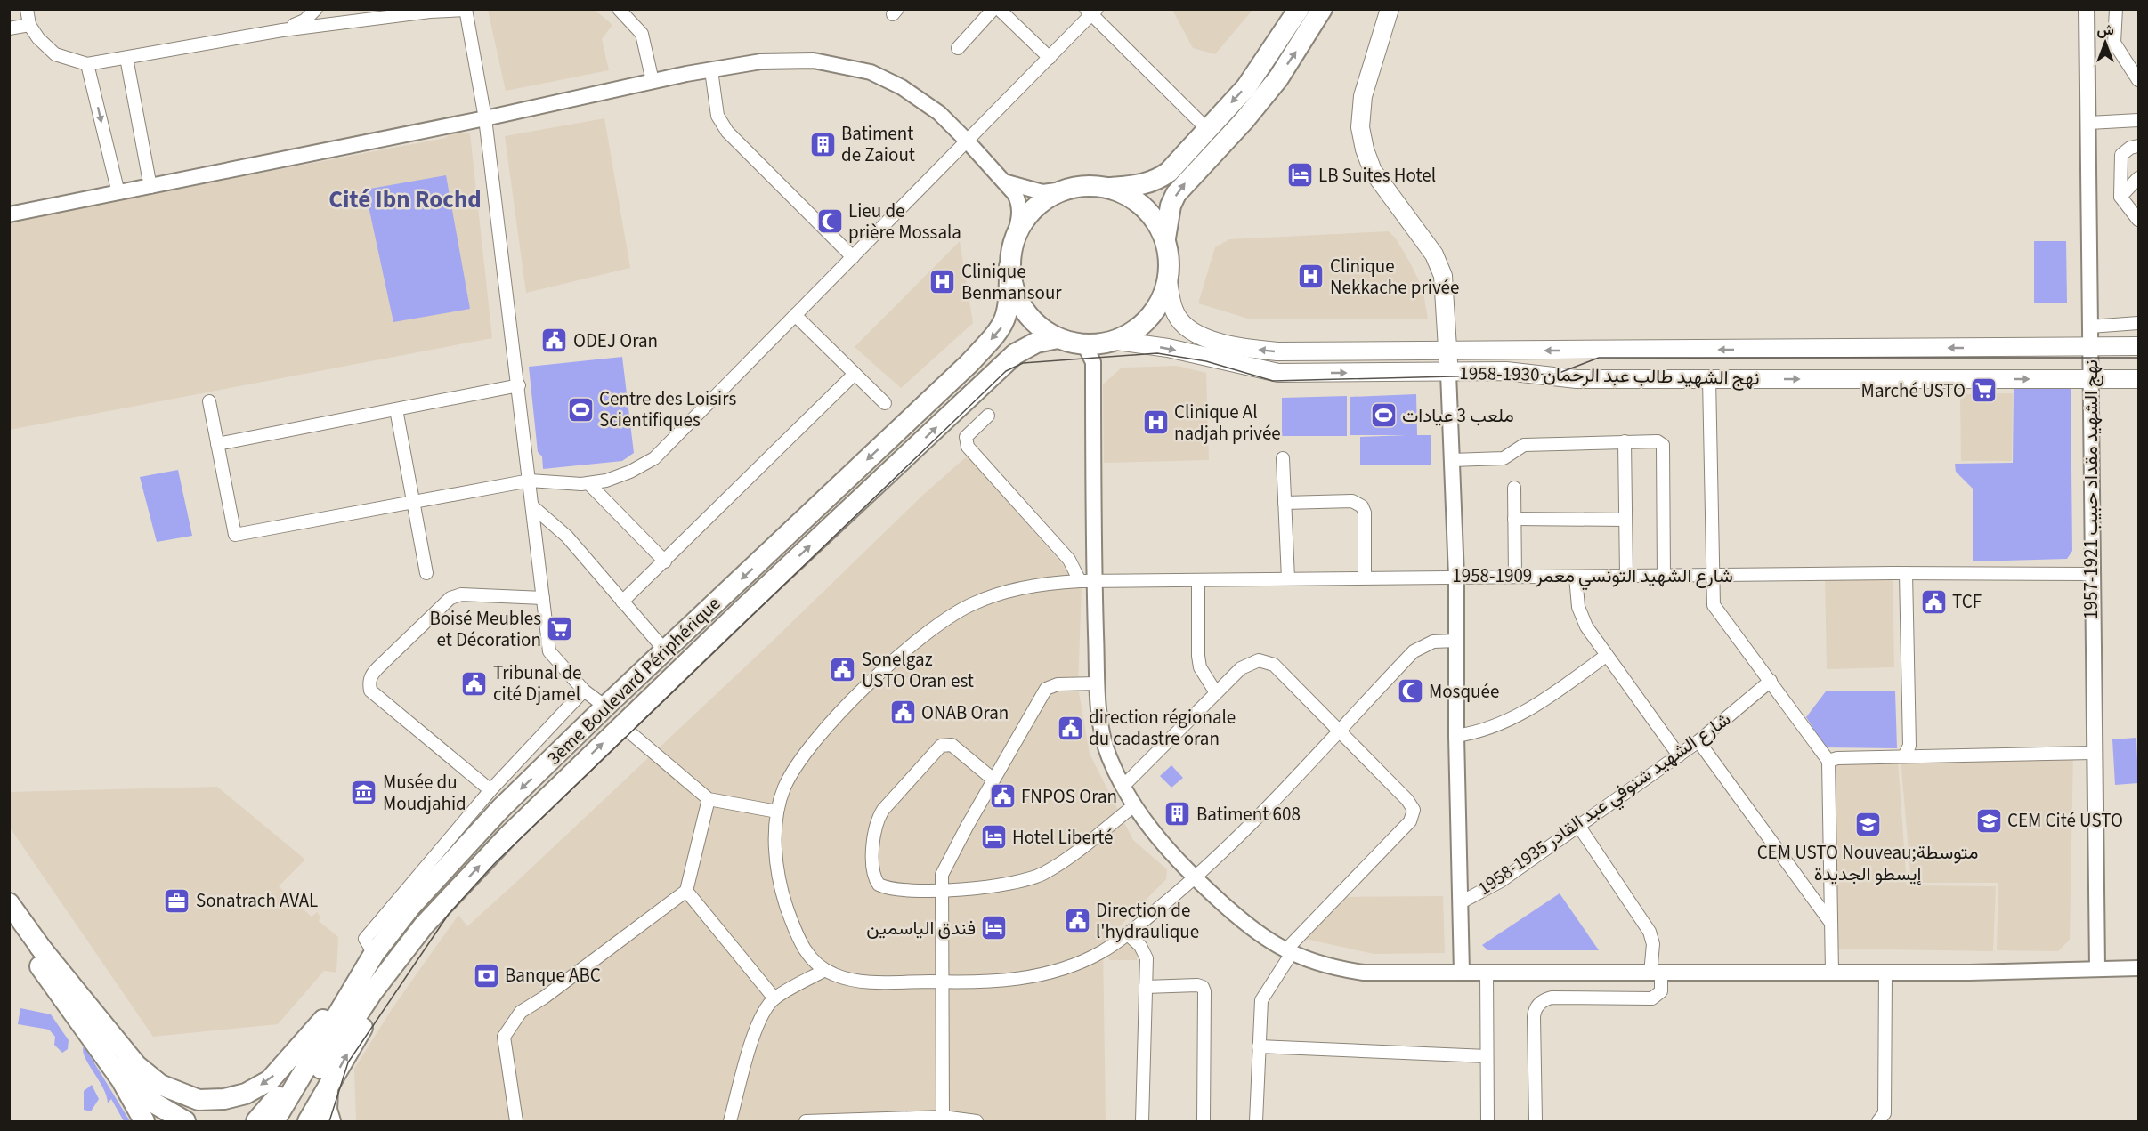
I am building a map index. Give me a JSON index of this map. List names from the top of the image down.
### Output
{
  "streets": {
    "highway": ["3ème Boulevard Périphérique"],
    "main road": ["نهج الشهيد طالب عبد الرحمان 1930-1958"],
    "street": ["نهج الشهيد مقداد حبيب 1921-1957", "شارع الشهيد التونسي معمر 1909-1958", "شارع الشهيد شنوفي عبد القادر 1935-1958"]
  },
  "crossings": [
    ["نهج الشهيد طالب عبد الرحمان 1930-1958", "نهج الشهيد مقداد حبيب 1921-1957"],
    ["نهج الشهيد طالب عبد الرحمان 1930-1958", "3ème Boulevard Périphérique"],
    ["نهج الشهيد مقداد حبيب 1921-1957", "شارع الشهيد التونسي معمر 1909-1958"]
  ],
  "districts": ["Cité Ibn Rochd"],
  "places": {
    "building": ["Batiment de Zaiout", "Batiment 608"],
    "hotel": ["LB Suites Hotel", "Hotel Liberté", "فندق الياسمين"],
    "mosque": ["Lieu de prière Mossala", "Mosquée"],
    "hospital": ["Clinique Nekkache privée", "Clinique Benmansour", "Clinique Al nadjah privée"],
    "public building": [
      "ODEJ Oran",
      "TCF",
      "Sonelgaz USTO Oran est",
      "Tribunal de cité Djamel",
      "ONAB Oran",
      "direction régionale du cadastre oran",
      "FNPOS Oran",
      "Direction de l'hydraulique"
    ],
    "supermarket": ["Marché USTO", "Boisé Meubles et Décoration"],
    "sports": ["Centre des Loisirs Scientifiques", "ملعب 3 عيادات"],
    "museum": ["Musée du Moudjahid"],
    "school or university": ["CEM Cité USTO", "CEM USTO Nouveau;متوسطة إيسطو الجديدة"],
    "office": ["Sonatrach AVAL"],
    "bank": ["Banque ABC"]
  },
  "north": "top"
}
